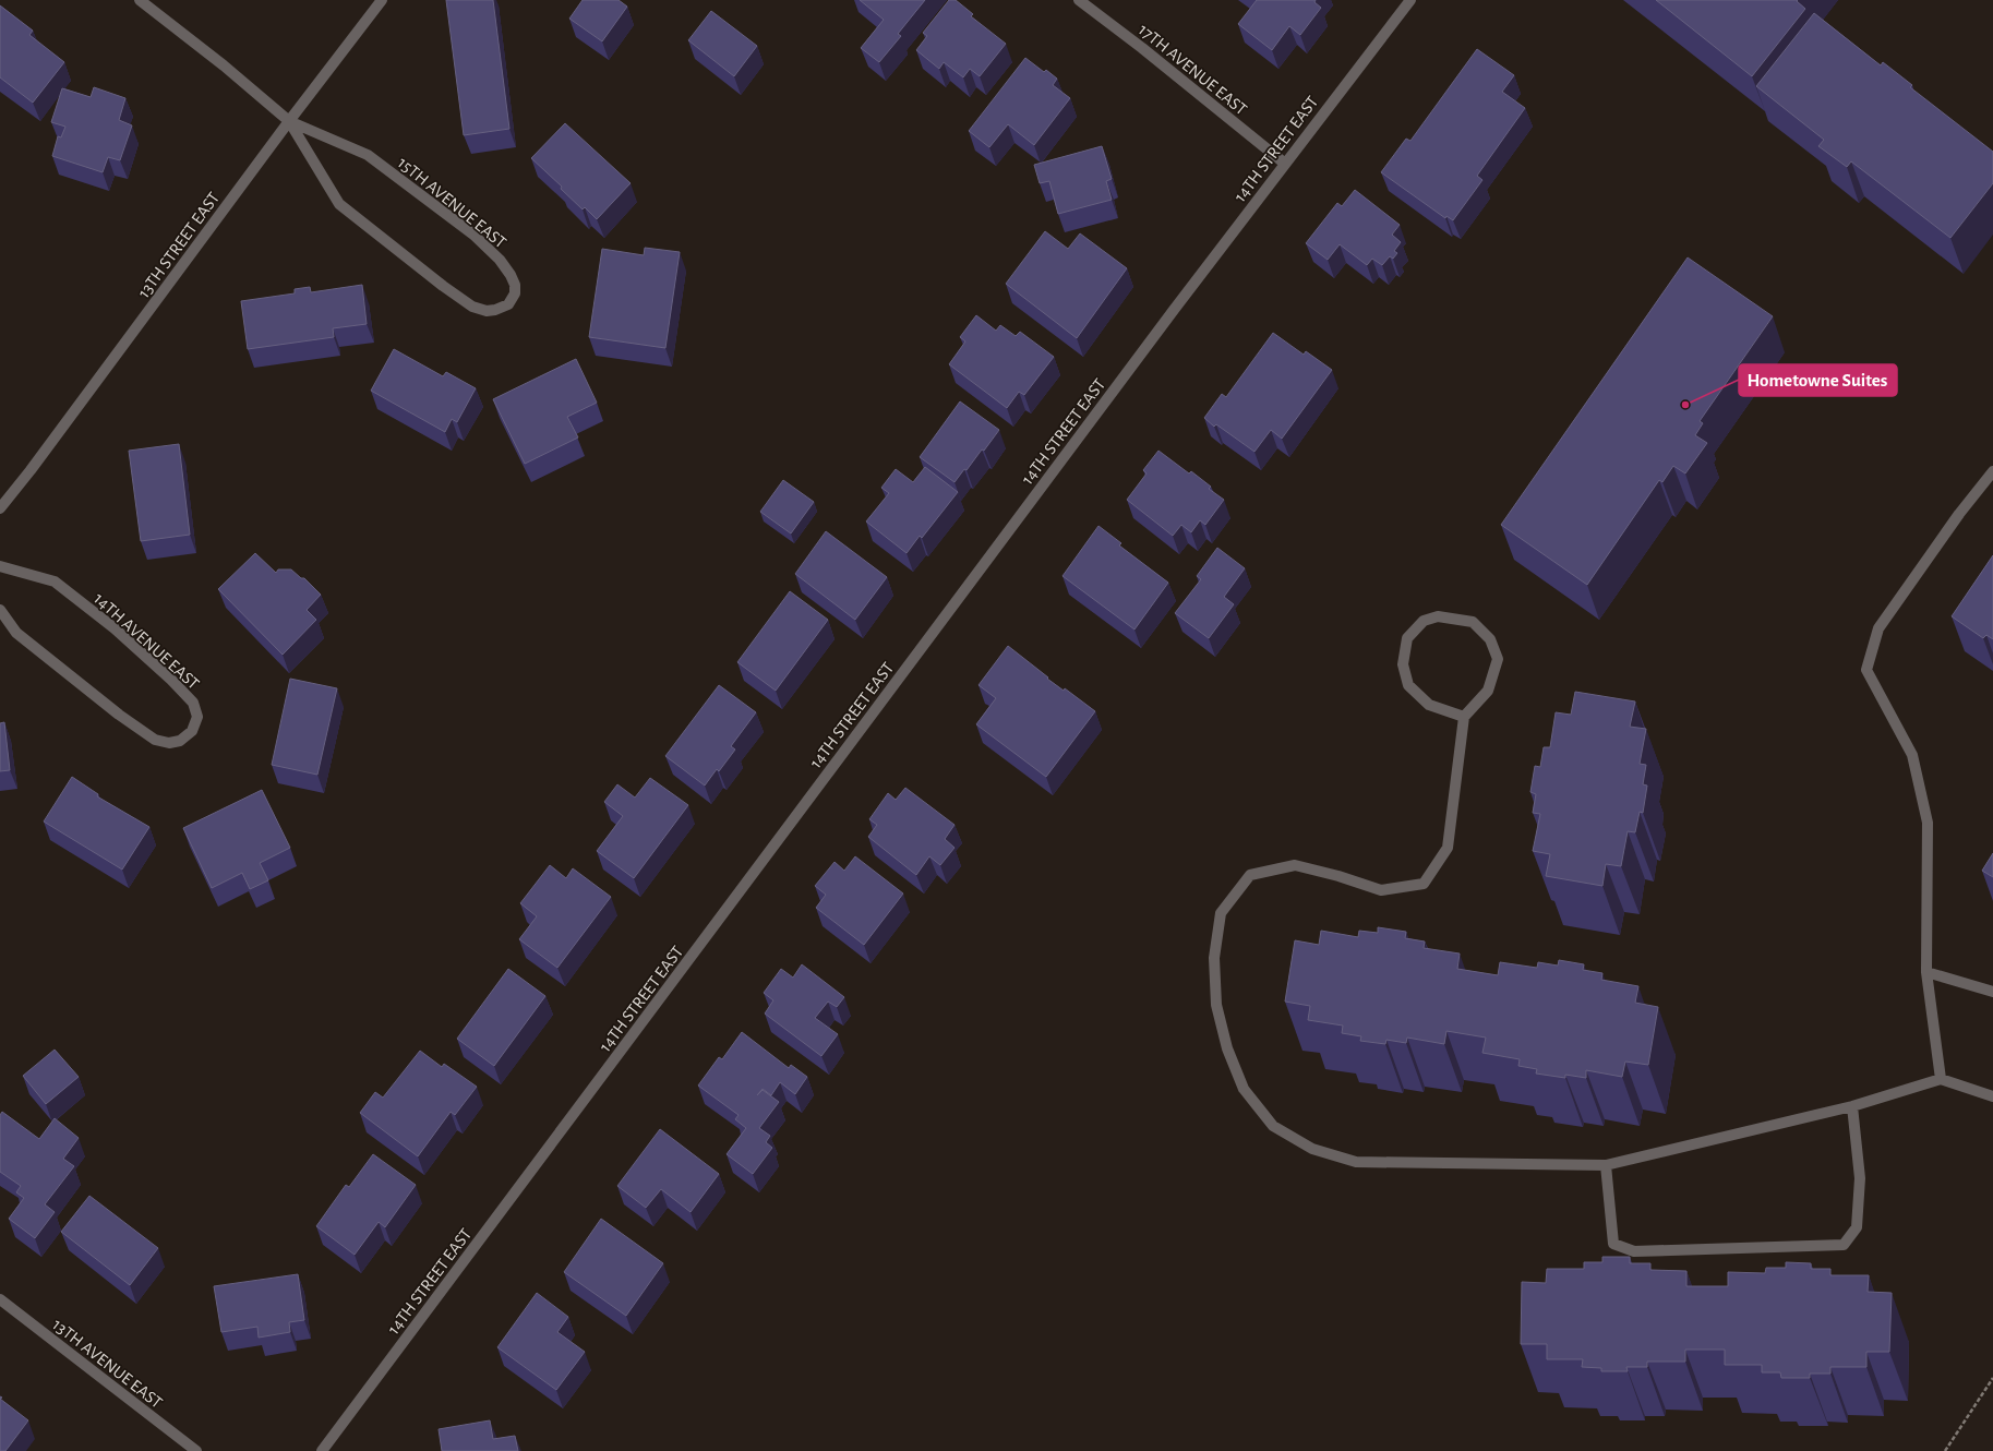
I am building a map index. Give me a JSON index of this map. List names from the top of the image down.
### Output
{
  "streets": {
    "street": [
      "17TH AVENUE EAST",
      "14TH STREET EAST",
      "15TH AVENUE EAST",
      "13TH STREET EAST",
      "14TH AVENUE EAST",
      "13TH AVENUE EAST"
    ]
  },
  "crossings": [
    ["17TH AVENUE EAST", "14TH STREET EAST"],
    ["15TH AVENUE EAST", "13TH STREET EAST"]
  ],
  "places": ["Hometowne Suites"]
}
